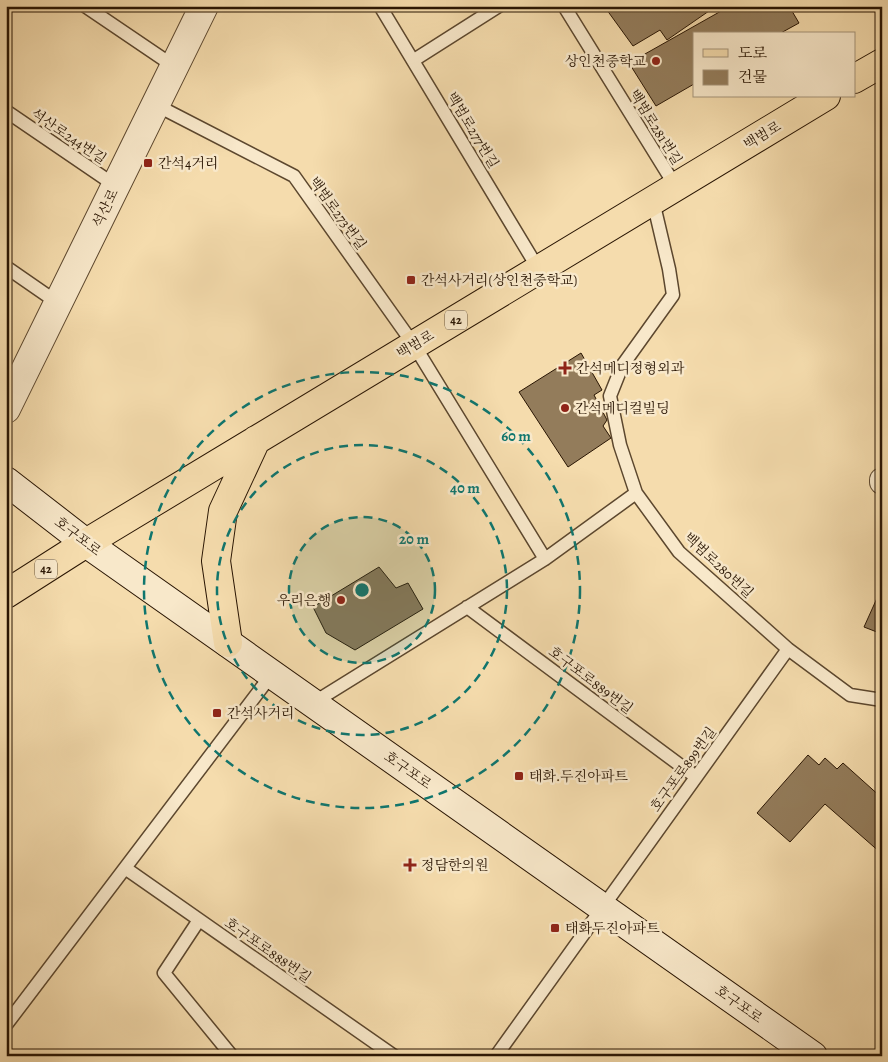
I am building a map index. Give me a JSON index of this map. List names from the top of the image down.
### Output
{
  "streets": {
    "main road": [
      "백범로",
      "석산로",
      "42",
      "호구포로"
    ],
    "lane": [
      "백범로281번길",
      "백범로277번길",
      "석산로244번길",
      "백범로273번길",
      "백범로280번길",
      "호구포로889번길",
      "호구포로899번길",
      "호구포로888번길"
    ]
  },
  "crossings": [
    ["백범로281번길", "백범로"],
    ["백범로277번길", "백범로"],
    ["백범로", "백범로273번길"],
    ["백범로", "호구포로"],
    ["백범로", "백범로280번길"],
    ["석산로244번길", "석산로"],
    ["석산로", "백범로273번길"],
    ["호구포로", "호구포로899번길"],
    ["백범로280번길", "호구포로899번길"],
    ["호구포로889번길", "호구포로899번길"]
  ],
  "places": {
    "other": ["상인천중학교", "간석메디컬빌딩", "우리은행"],
    "transit": [
      "간석4거리",
      "간석사거리(상인천중학교)",
      "간석사거리",
      "태화.두진아파트",
      "태화두진아파트"
    ],
    "health": ["간석메디정형외과", "정담한의원"]
  },
  "legend": ["도로", "건물"],
  "rings": ["60 m", "40 m", "20 m"]
}
